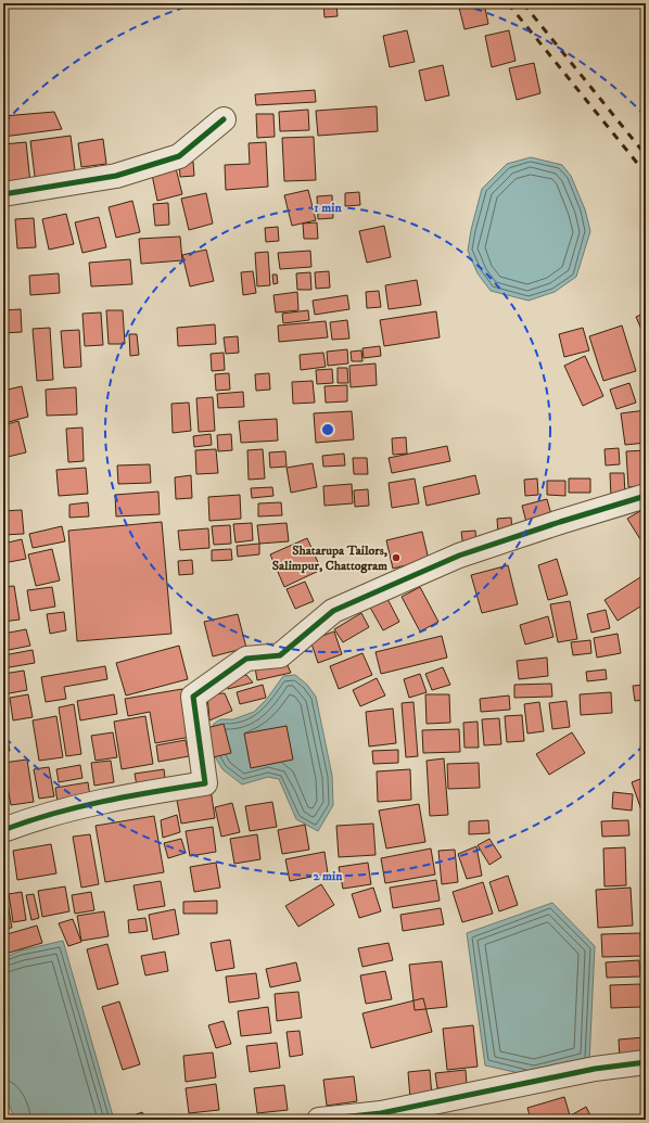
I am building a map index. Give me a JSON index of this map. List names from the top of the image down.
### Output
{
  "places": ["Shatarupa Tailors, Salimpur, Chattogram"],
  "rings": ["1 min", "2 min"]
}
